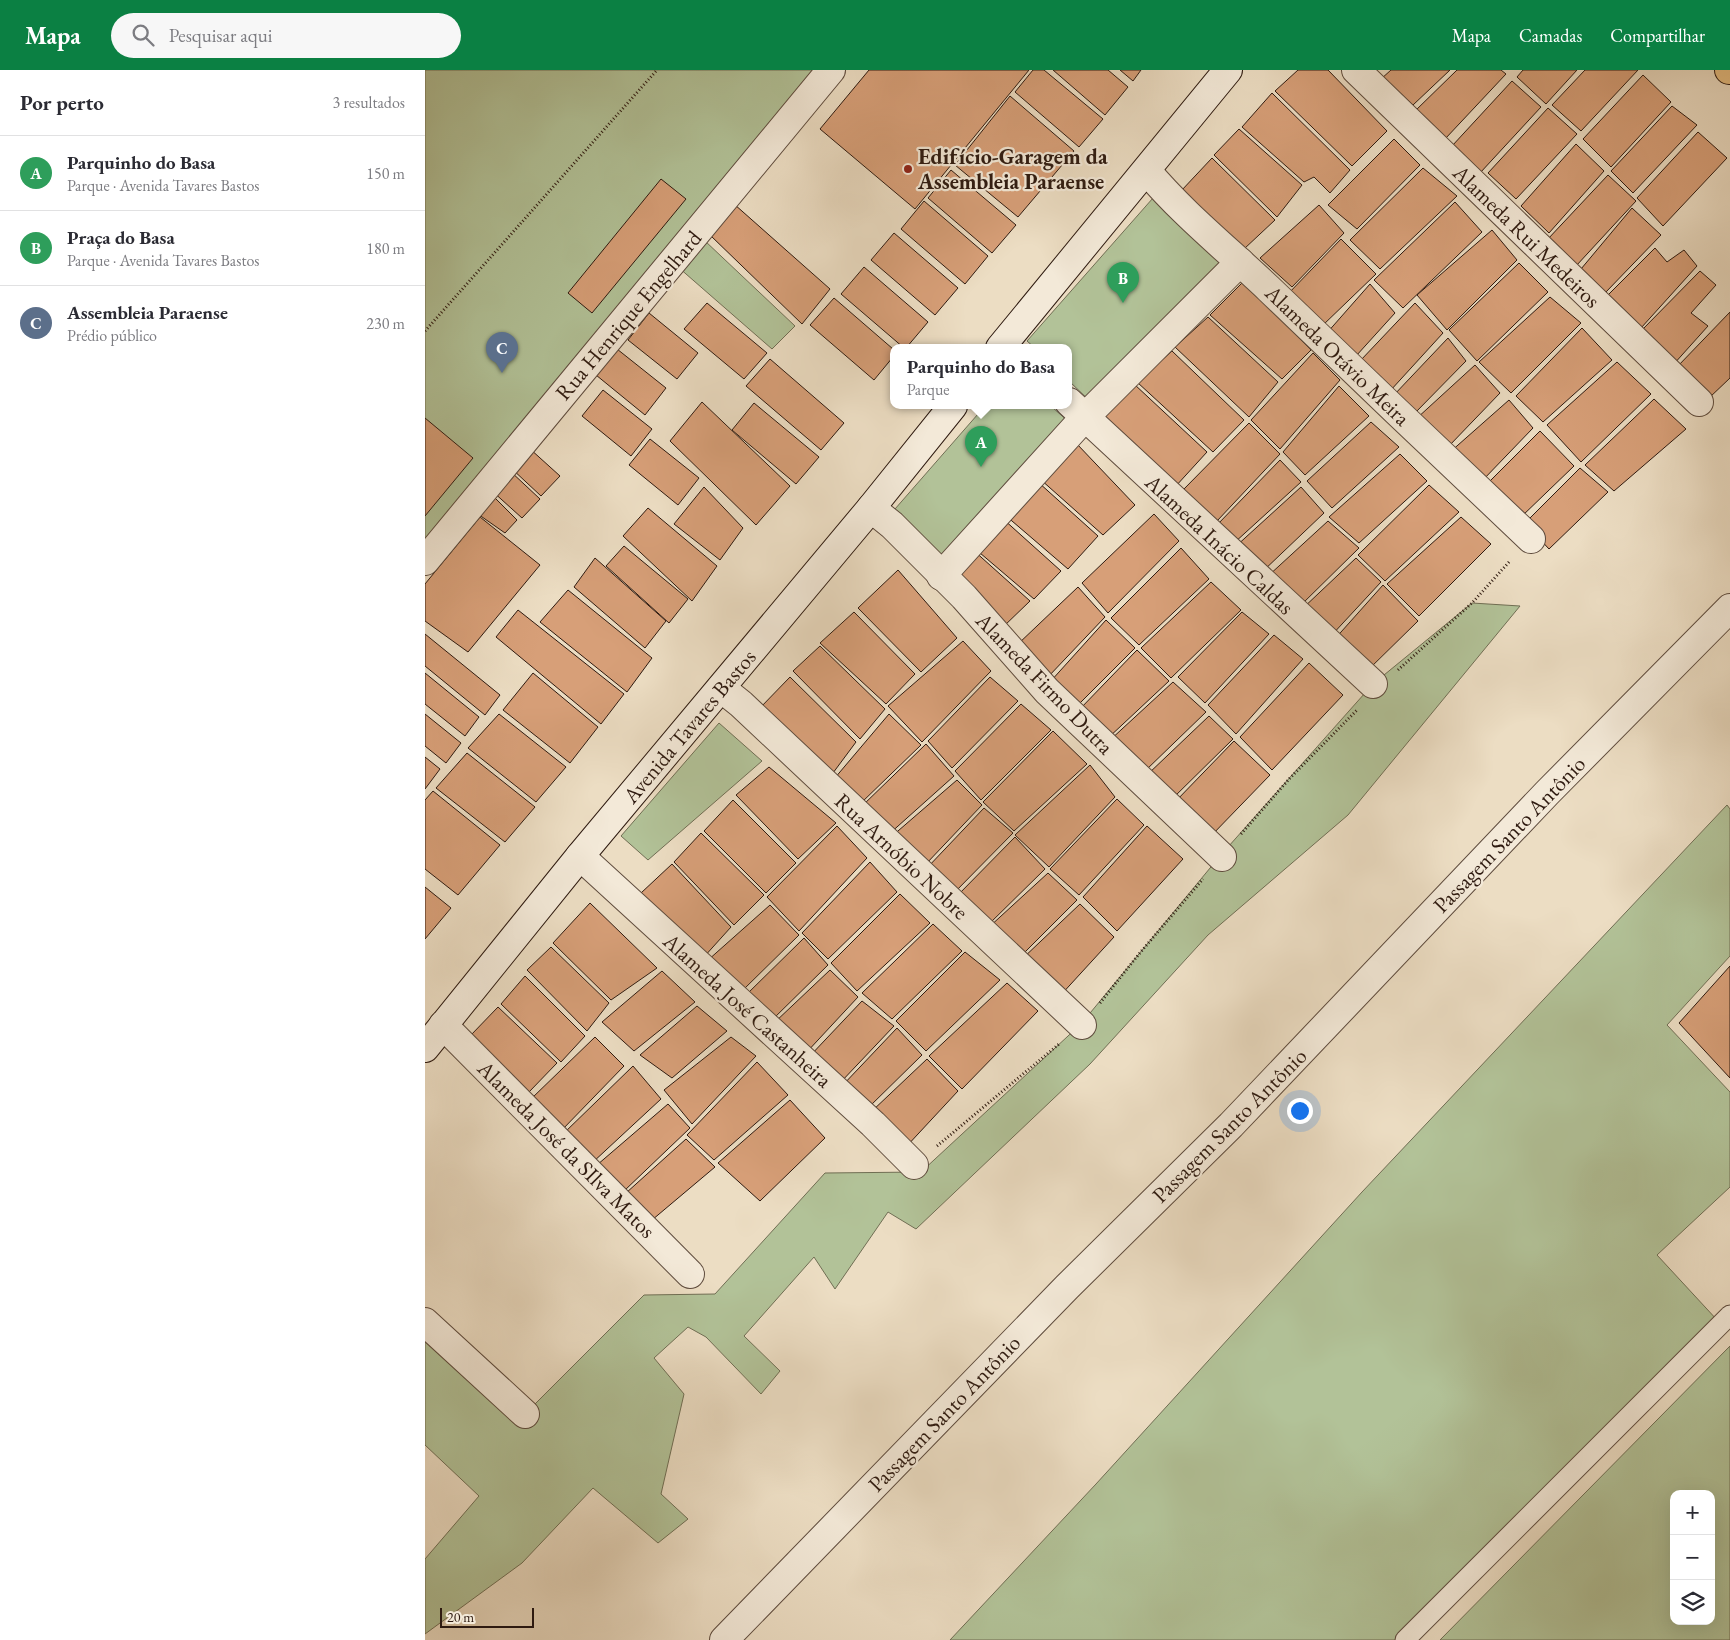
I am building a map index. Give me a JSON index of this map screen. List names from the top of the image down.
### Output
{
  "streets": {
    "street": [
      "Alameda Rui Medeiros",
      "Rua Henrique Engelhard",
      "Alameda Otávio Meira",
      "Alameda Inácio Caldas",
      "Alameda Firmo Dutra",
      "Avenida Tavares Bastos",
      "Passagem Santo Antônio",
      "Rua Arnóbio Nobre",
      "Alameda José Castanheira",
      "Alameda José da SIlva Matos"
    ]
  },
  "crossings": [
    ["Alameda Firmo Dutra", "Avenida Tavares Bastos"],
    ["Avenida Tavares Bastos", "Rua Arnóbio Nobre"],
    ["Avenida Tavares Bastos", "Alameda José Castanheira"],
    ["Avenida Tavares Bastos", "Alameda José da SIlva Matos"]
  ],
  "places": ["Edifício-Garagem da Assembleia Paraense"],
  "scale_bar": "20 m",
  "page": {
    "header": "Mapa",
    "search": "Pesquisar aqui",
    "nav": ["Mapa", "Camadas", "Compartilhar"],
    "heading": ["Por perto", "3 resultados"],
    "list": [
      {
        "mark": "A",
        "name": "Parquinho do Basa",
        "note": "Parque · Avenida Tavares Bastos",
        "value": "150 m"
      },
      {
        "mark": "B",
        "name": "Praça do Basa",
        "note": "Parque · Avenida Tavares Bastos",
        "value": "180 m"
      },
      {
        "mark": "C",
        "name": "Assembleia Paraense",
        "note": "Prédio público",
        "value": "230 m"
      }
    ],
    "pins": ["B", "C", "A"],
    "popup": ["Parquinho do Basa", "Parque"],
    "map_buttons": ["+", "−"],
    "scale": "20 m"
  }
}
